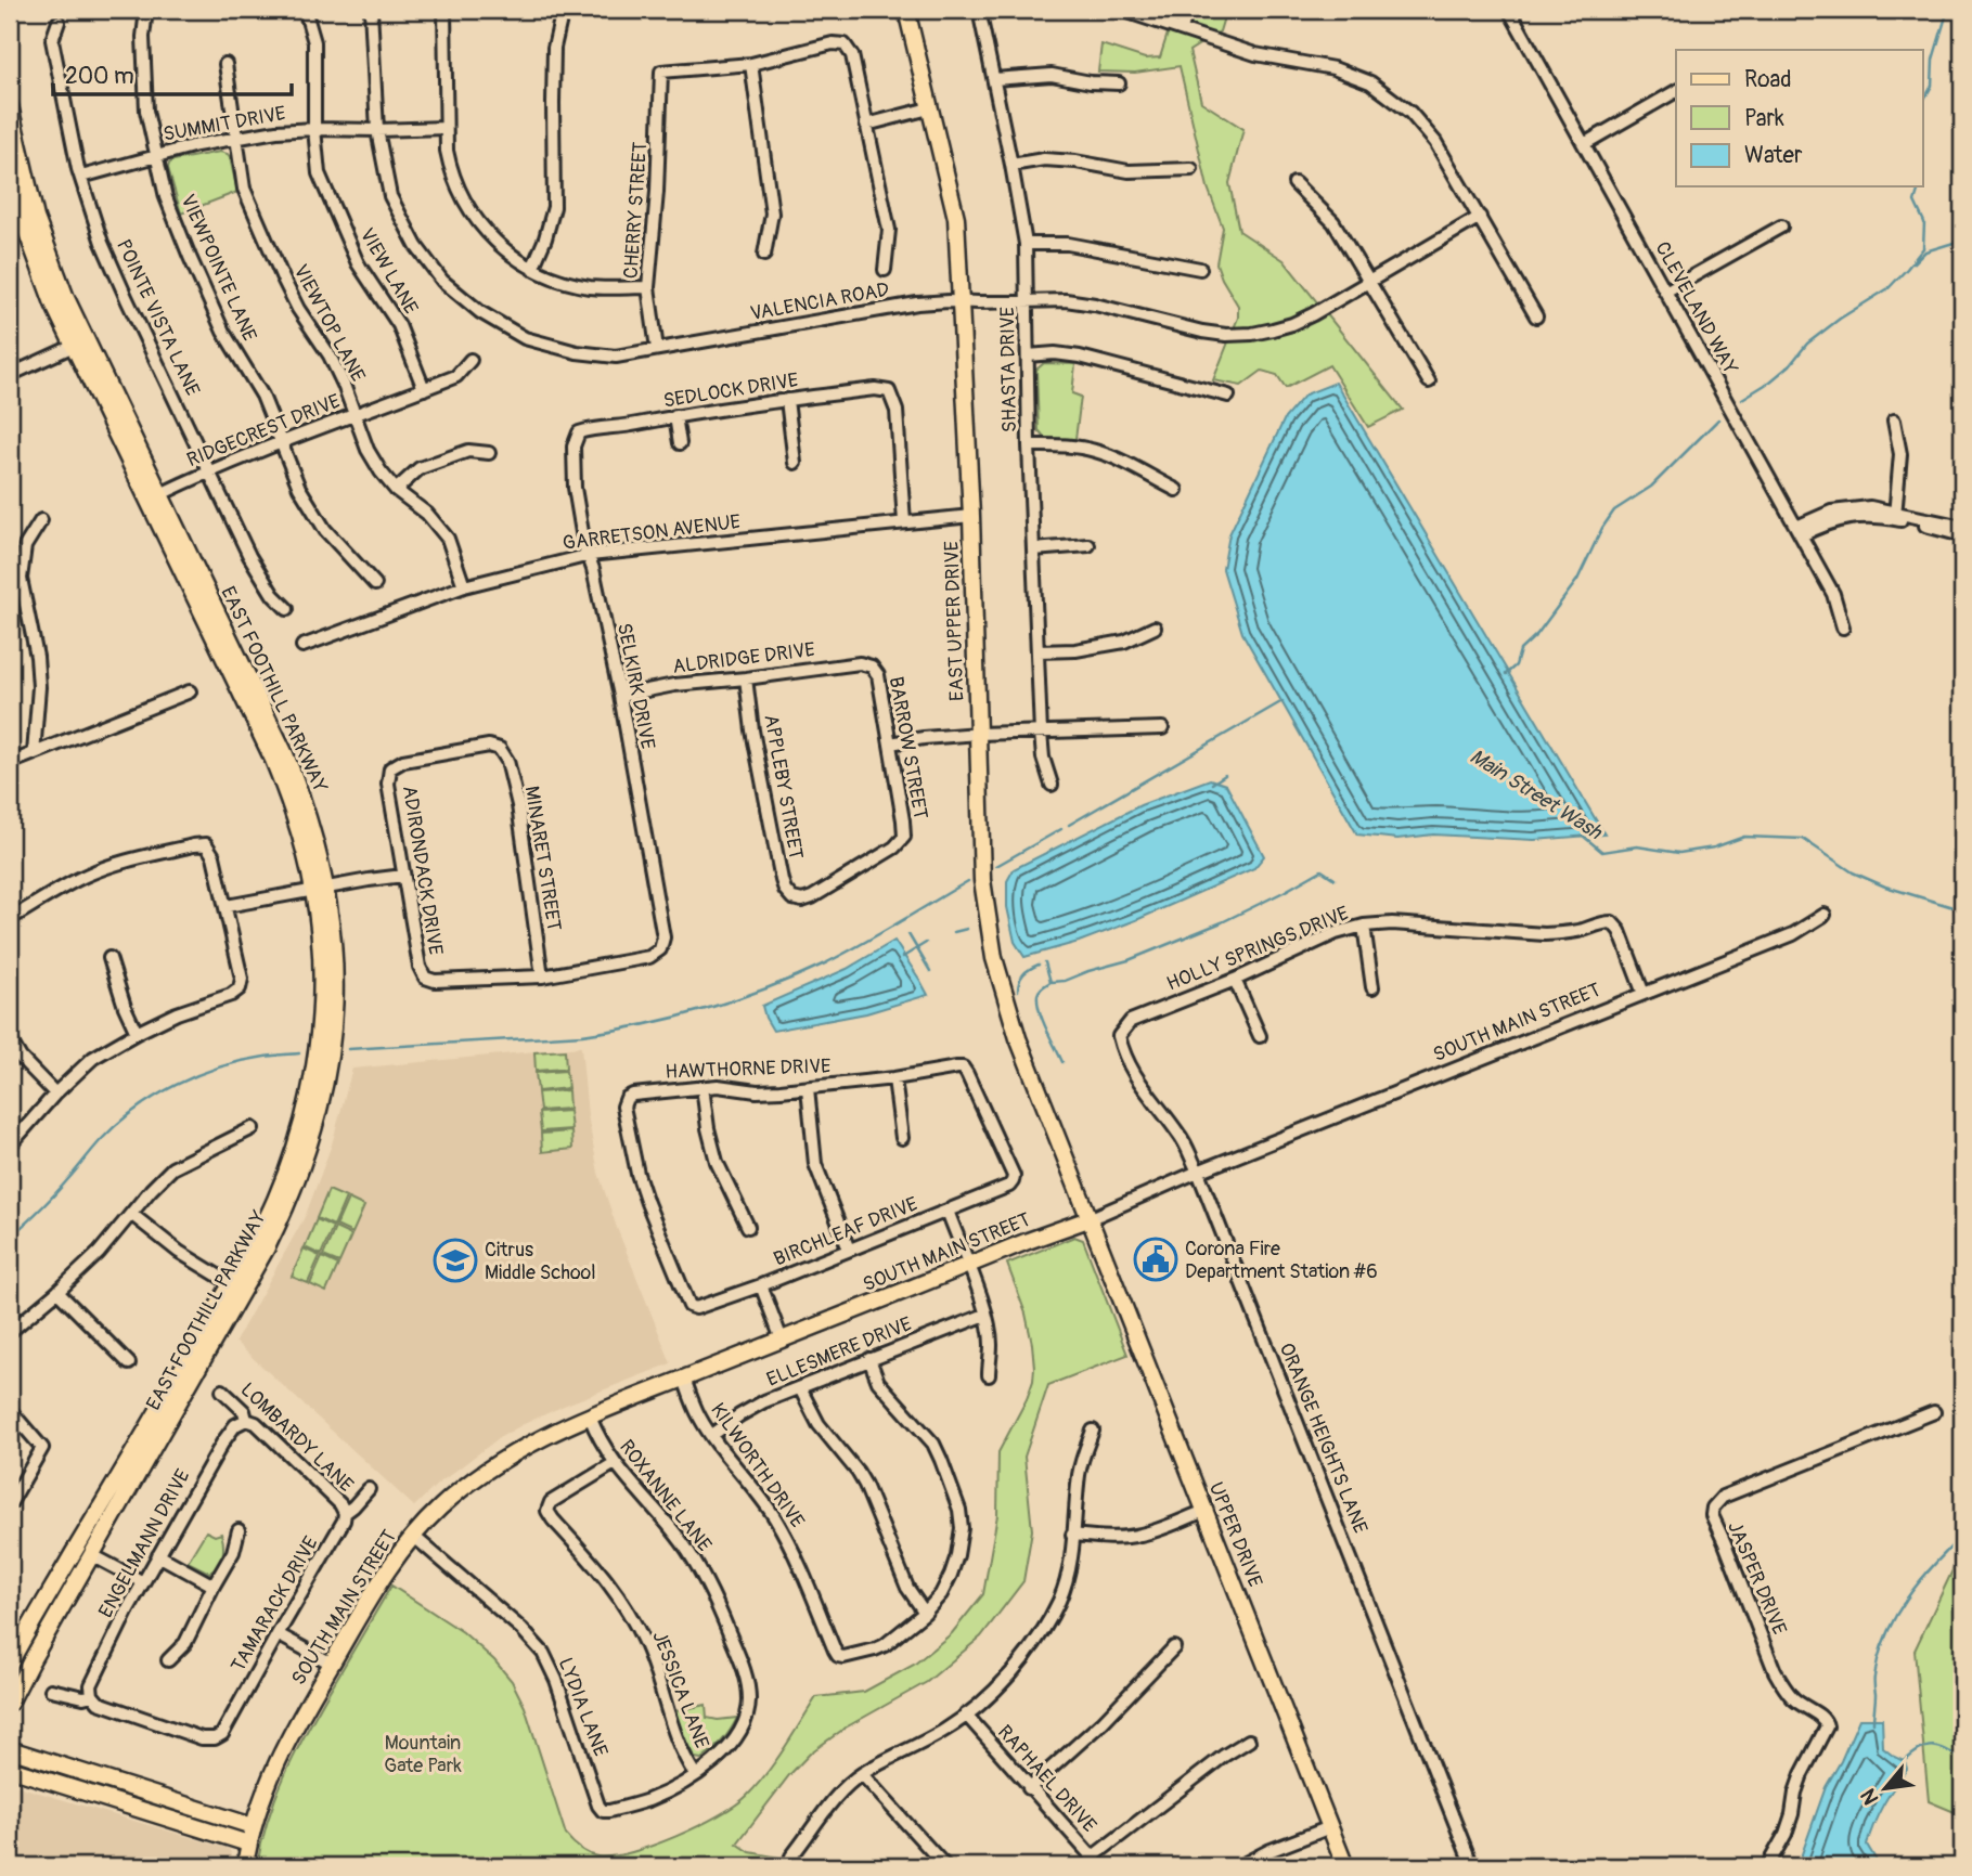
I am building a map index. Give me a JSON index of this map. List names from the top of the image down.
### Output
{
  "streets": {
    "main road": [
      "EAST UPPER DRIVE",
      "EAST FOOTHILL PARKWAY",
      "SOUTH MAIN STREET",
      "UPPER DRIVE"
    ],
    "street": [
      "SUMMIT DRIVE",
      "CHERRY STREET",
      "VIEWPOINTE LANE",
      "VIEW LANE",
      "VALENCIA ROAD",
      "CLEVELAND WAY",
      "POINTE VISTA LANE",
      "VIEWTOP LANE",
      "SHASTA DRIVE",
      "SEDLOCK DRIVE",
      "RIDGECREST DRIVE",
      "GARRETSON AVENUE",
      "ALDRIDGE DRIVE",
      "SELKIRK DRIVE",
      "BARROW STREET",
      "APPLEBY STREET",
      "MINARET STREET",
      "ADIRONDACK DRIVE",
      "HOLLY SPRINGS DRIVE",
      "HAWTHORNE DRIVE",
      "BIRCHLEAF DRIVE",
      "ELLESMERE DRIVE",
      "LOMBARDY LANE",
      "ORANGE HEIGHTS LANE",
      "KILWORTH DRIVE",
      "ROXANNE LANE",
      "ENGELMANN DRIVE",
      "JASPER DRIVE",
      "TAMARACK DRIVE",
      "JESSICA LANE",
      "LYDIA LANE",
      "RAPHAEL DRIVE"
    ]
  },
  "crossings": [
    ["SUMMIT DRIVE", "VIEWPOINTE LANE"],
    ["SUMMIT DRIVE", "VIEW LANE"],
    ["SUMMIT DRIVE", "VALENCIA ROAD"],
    ["SUMMIT DRIVE", "POINTE VISTA LANE"],
    ["SUMMIT DRIVE", "VIEWTOP LANE"],
    ["CHERRY STREET", "VALENCIA ROAD"],
    ["VIEWPOINTE LANE", "RIDGECREST DRIVE"],
    ["VIEW LANE", "RIDGECREST DRIVE"],
    ["VALENCIA ROAD", "SHASTA DRIVE"],
    ["VALENCIA ROAD", "EAST UPPER DRIVE"],
    ["POINTE VISTA LANE", "RIDGECREST DRIVE"],
    ["VIEWTOP LANE", "RIDGECREST DRIVE"],
    ["VIEWTOP LANE", "GARRETSON AVENUE"],
    ["SEDLOCK DRIVE", "GARRETSON AVENUE"],
    ["SEDLOCK DRIVE", "SELKIRK DRIVE"],
    ["RIDGECREST DRIVE", "EAST FOOTHILL PARKWAY"],
    ["GARRETSON AVENUE", "EAST UPPER DRIVE"],
    ["GARRETSON AVENUE", "SELKIRK DRIVE"],
    ["EAST UPPER DRIVE", "SOUTH MAIN STREET"],
    ["EAST UPPER DRIVE", "UPPER DRIVE"],
    ["ALDRIDGE DRIVE", "SELKIRK DRIVE"],
    ["ALDRIDGE DRIVE", "BARROW STREET"],
    ["ALDRIDGE DRIVE", "APPLEBY STREET"],
    ["SELKIRK DRIVE", "MINARET STREET"],
    ["SELKIRK DRIVE", "ADIRONDACK DRIVE"],
    ["BARROW STREET", "APPLEBY STREET"],
    ["MINARET STREET", "ADIRONDACK DRIVE"],
    ["HOLLY SPRINGS DRIVE", "SOUTH MAIN STREET"],
    ["HOLLY SPRINGS DRIVE", "ORANGE HEIGHTS LANE"],
    ["SOUTH MAIN STREET", "ORANGE HEIGHTS LANE"],
    ["SOUTH MAIN STREET", "KILWORTH DRIVE"],
    ["SOUTH MAIN STREET", "ROXANNE LANE"],
    ["SOUTH MAIN STREET", "UPPER DRIVE"],
    ["SOUTH MAIN STREET", "LYDIA LANE"],
    ["HAWTHORNE DRIVE", "BIRCHLEAF DRIVE"],
    ["ELLESMERE DRIVE", "KILWORTH DRIVE"],
    ["LOMBARDY LANE", "ENGELMANN DRIVE"],
    ["LOMBARDY LANE", "TAMARACK DRIVE"],
    ["ROXANNE LANE", "JESSICA LANE"],
    ["ROXANNE LANE", "LYDIA LANE"],
    ["ENGELMANN DRIVE", "TAMARACK DRIVE"],
    ["JESSICA LANE", "LYDIA LANE"]
  ],
  "water": ["Main Street Wash"],
  "parks": ["Mountain Gate Park"],
  "places": {
    "public building": ["Corona Fire Department Station #6"],
    "school or university": ["Citrus Middle School"]
  },
  "legend": ["Road", "Park", "Water"],
  "scale_bar": "200 m",
  "north": "bottom left"
}
